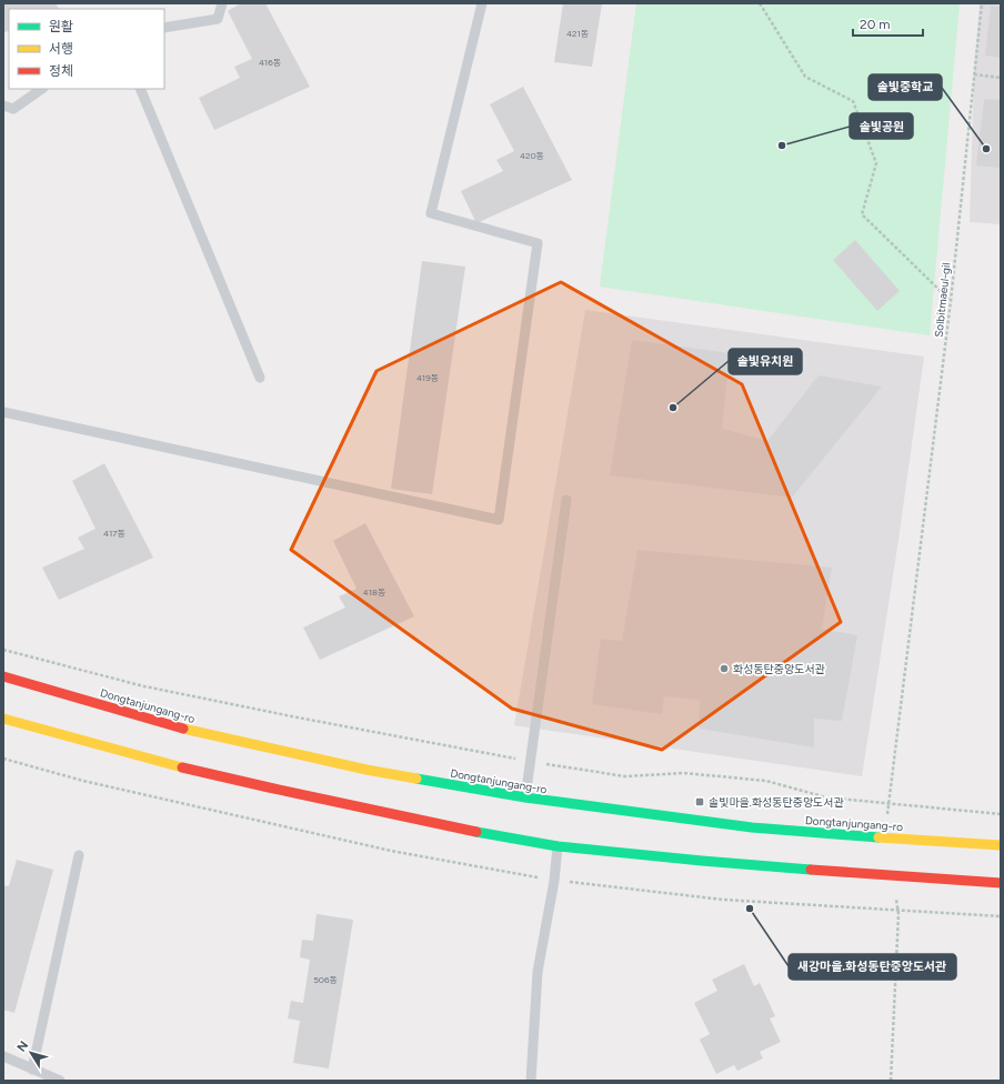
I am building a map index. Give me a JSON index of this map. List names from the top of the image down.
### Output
{
  "streets": {
    "street": ["Dongtanjungang-ro"],
    "path": ["Solbitmaeul-gil"]
  },
  "places": {
    "other": [
      "솔빛공원",
      "솔빛중학교",
      "솔빛유치원",
      "화성동탄중앙도서관",
      "새강마을.화성동탄중앙도서관"
    ],
    "transit": ["솔빛마을.화성동탄중앙도서관"]
  },
  "house_numbers": [
    "421동",
    "416동",
    "420동",
    "419동",
    "417동",
    "418동",
    "506동"
  ],
  "legend": ["원활", "서행", "정체"],
  "scale_bar": "20 m",
  "north": "top left"
}
